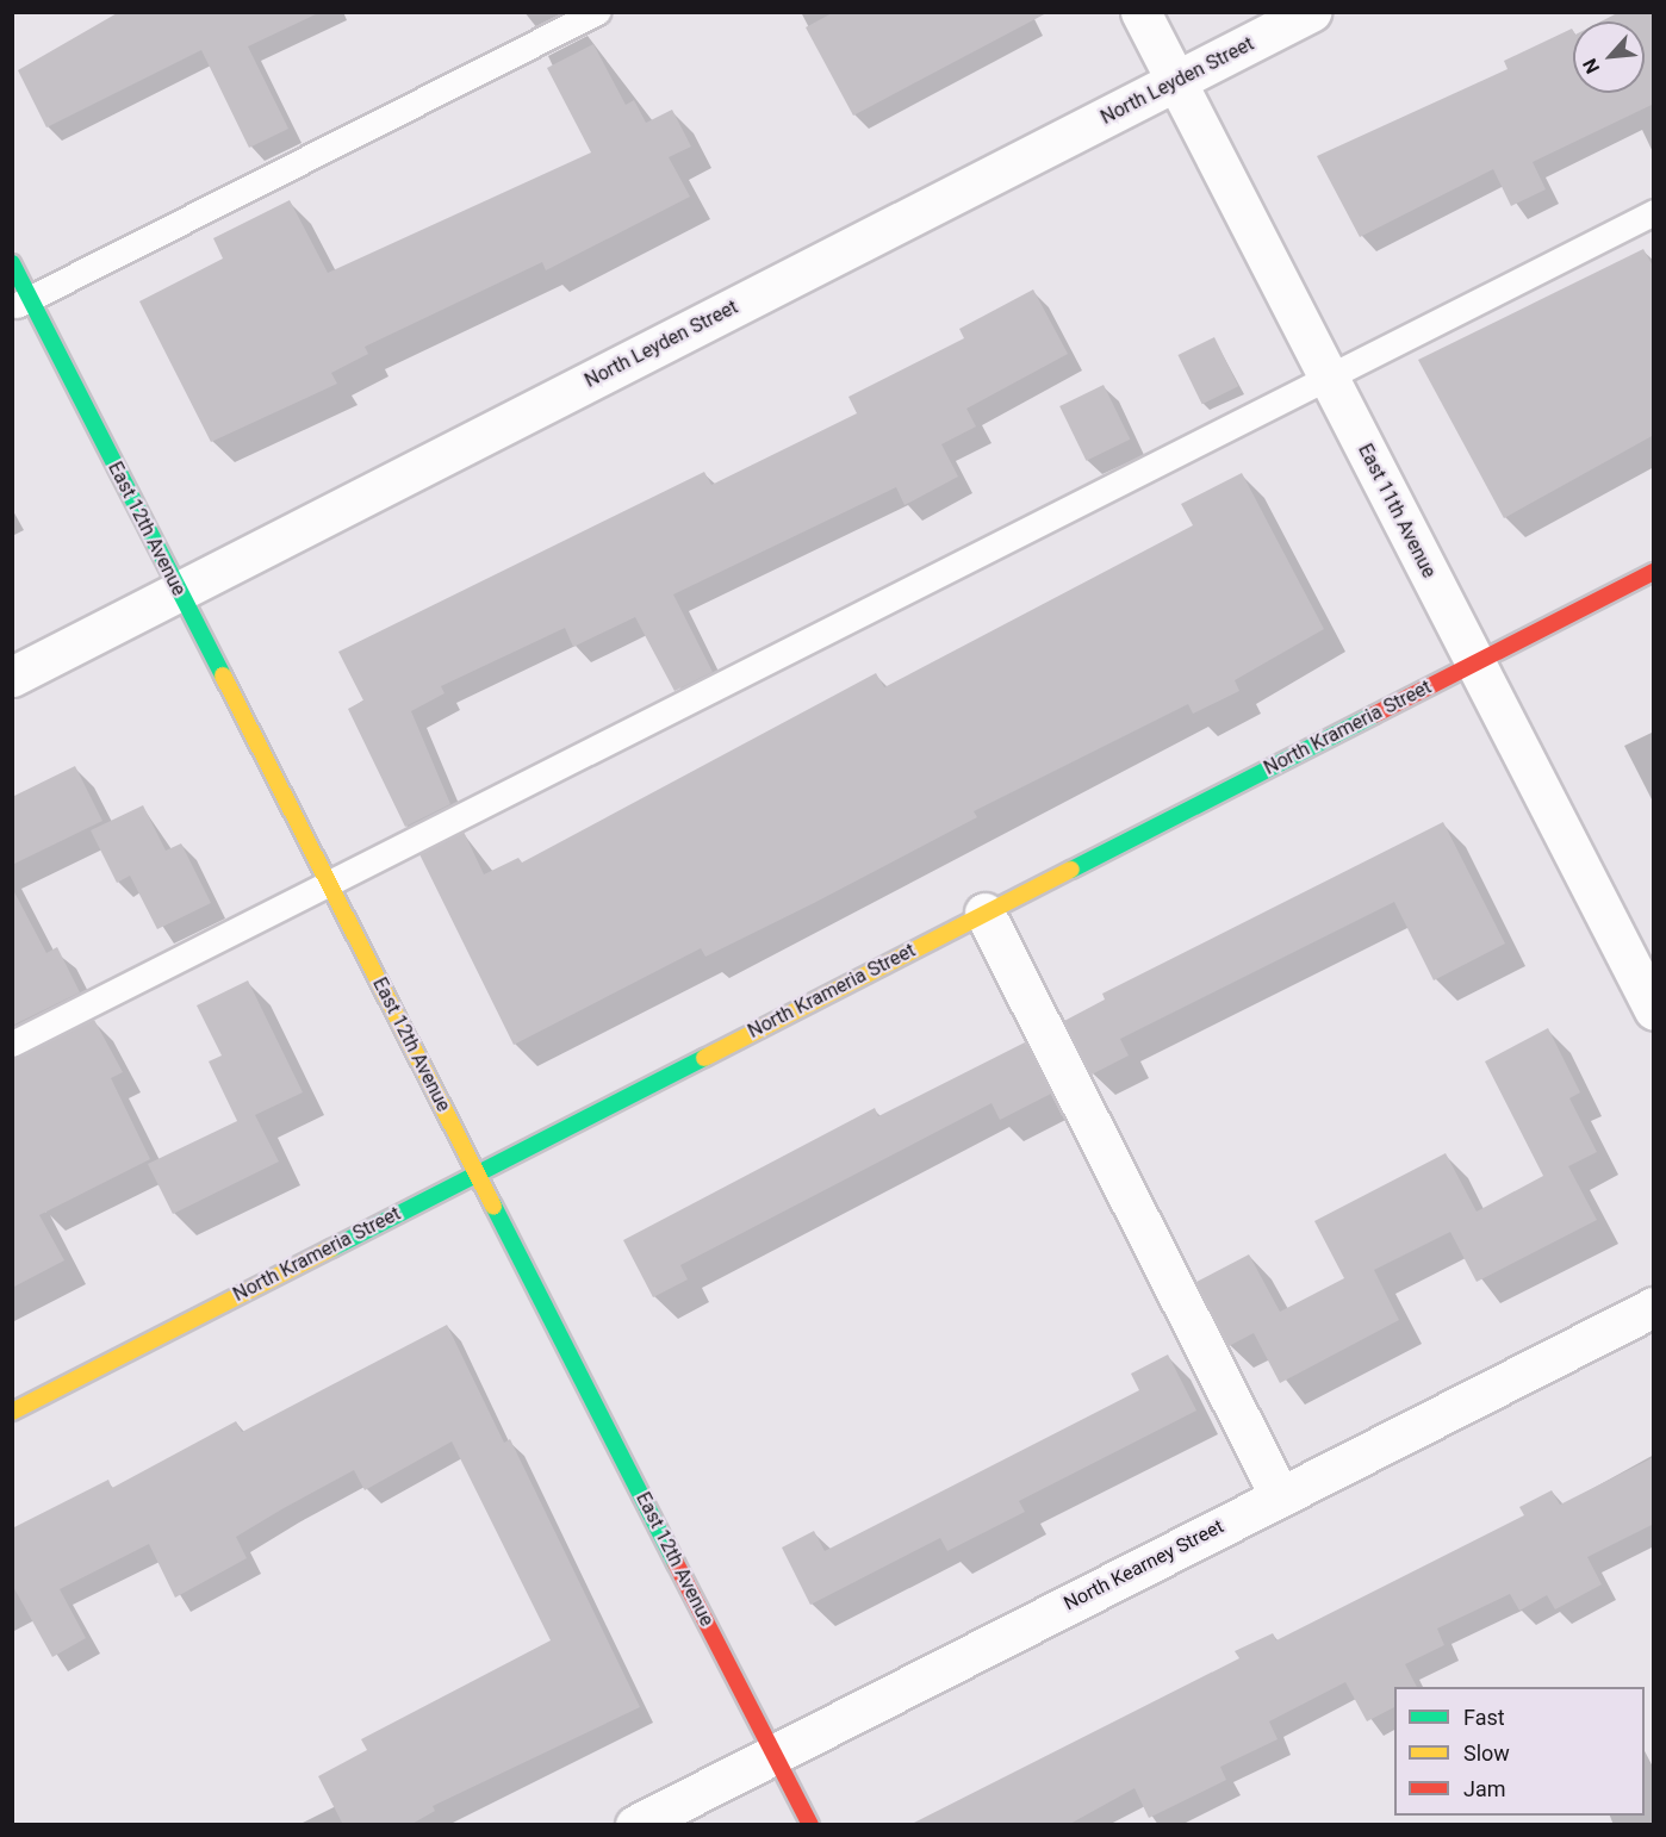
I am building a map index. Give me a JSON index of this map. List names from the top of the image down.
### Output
{
  "streets": {
    "street": [
      "North Leyden Street",
      "East 11th Avenue",
      "East 12th Avenue",
      "North Krameria Street",
      "North Kearney Street"
    ]
  },
  "crossings": [
    ["North Leyden Street", "East 11th Avenue"],
    ["North Leyden Street", "East 12th Avenue"],
    ["East 11th Avenue", "North Krameria Street"],
    ["East 12th Avenue", "North Krameria Street"],
    ["East 12th Avenue", "North Kearney Street"]
  ],
  "legend": ["Fast", "Slow", "Jam"],
  "north": "bottom left"
}
